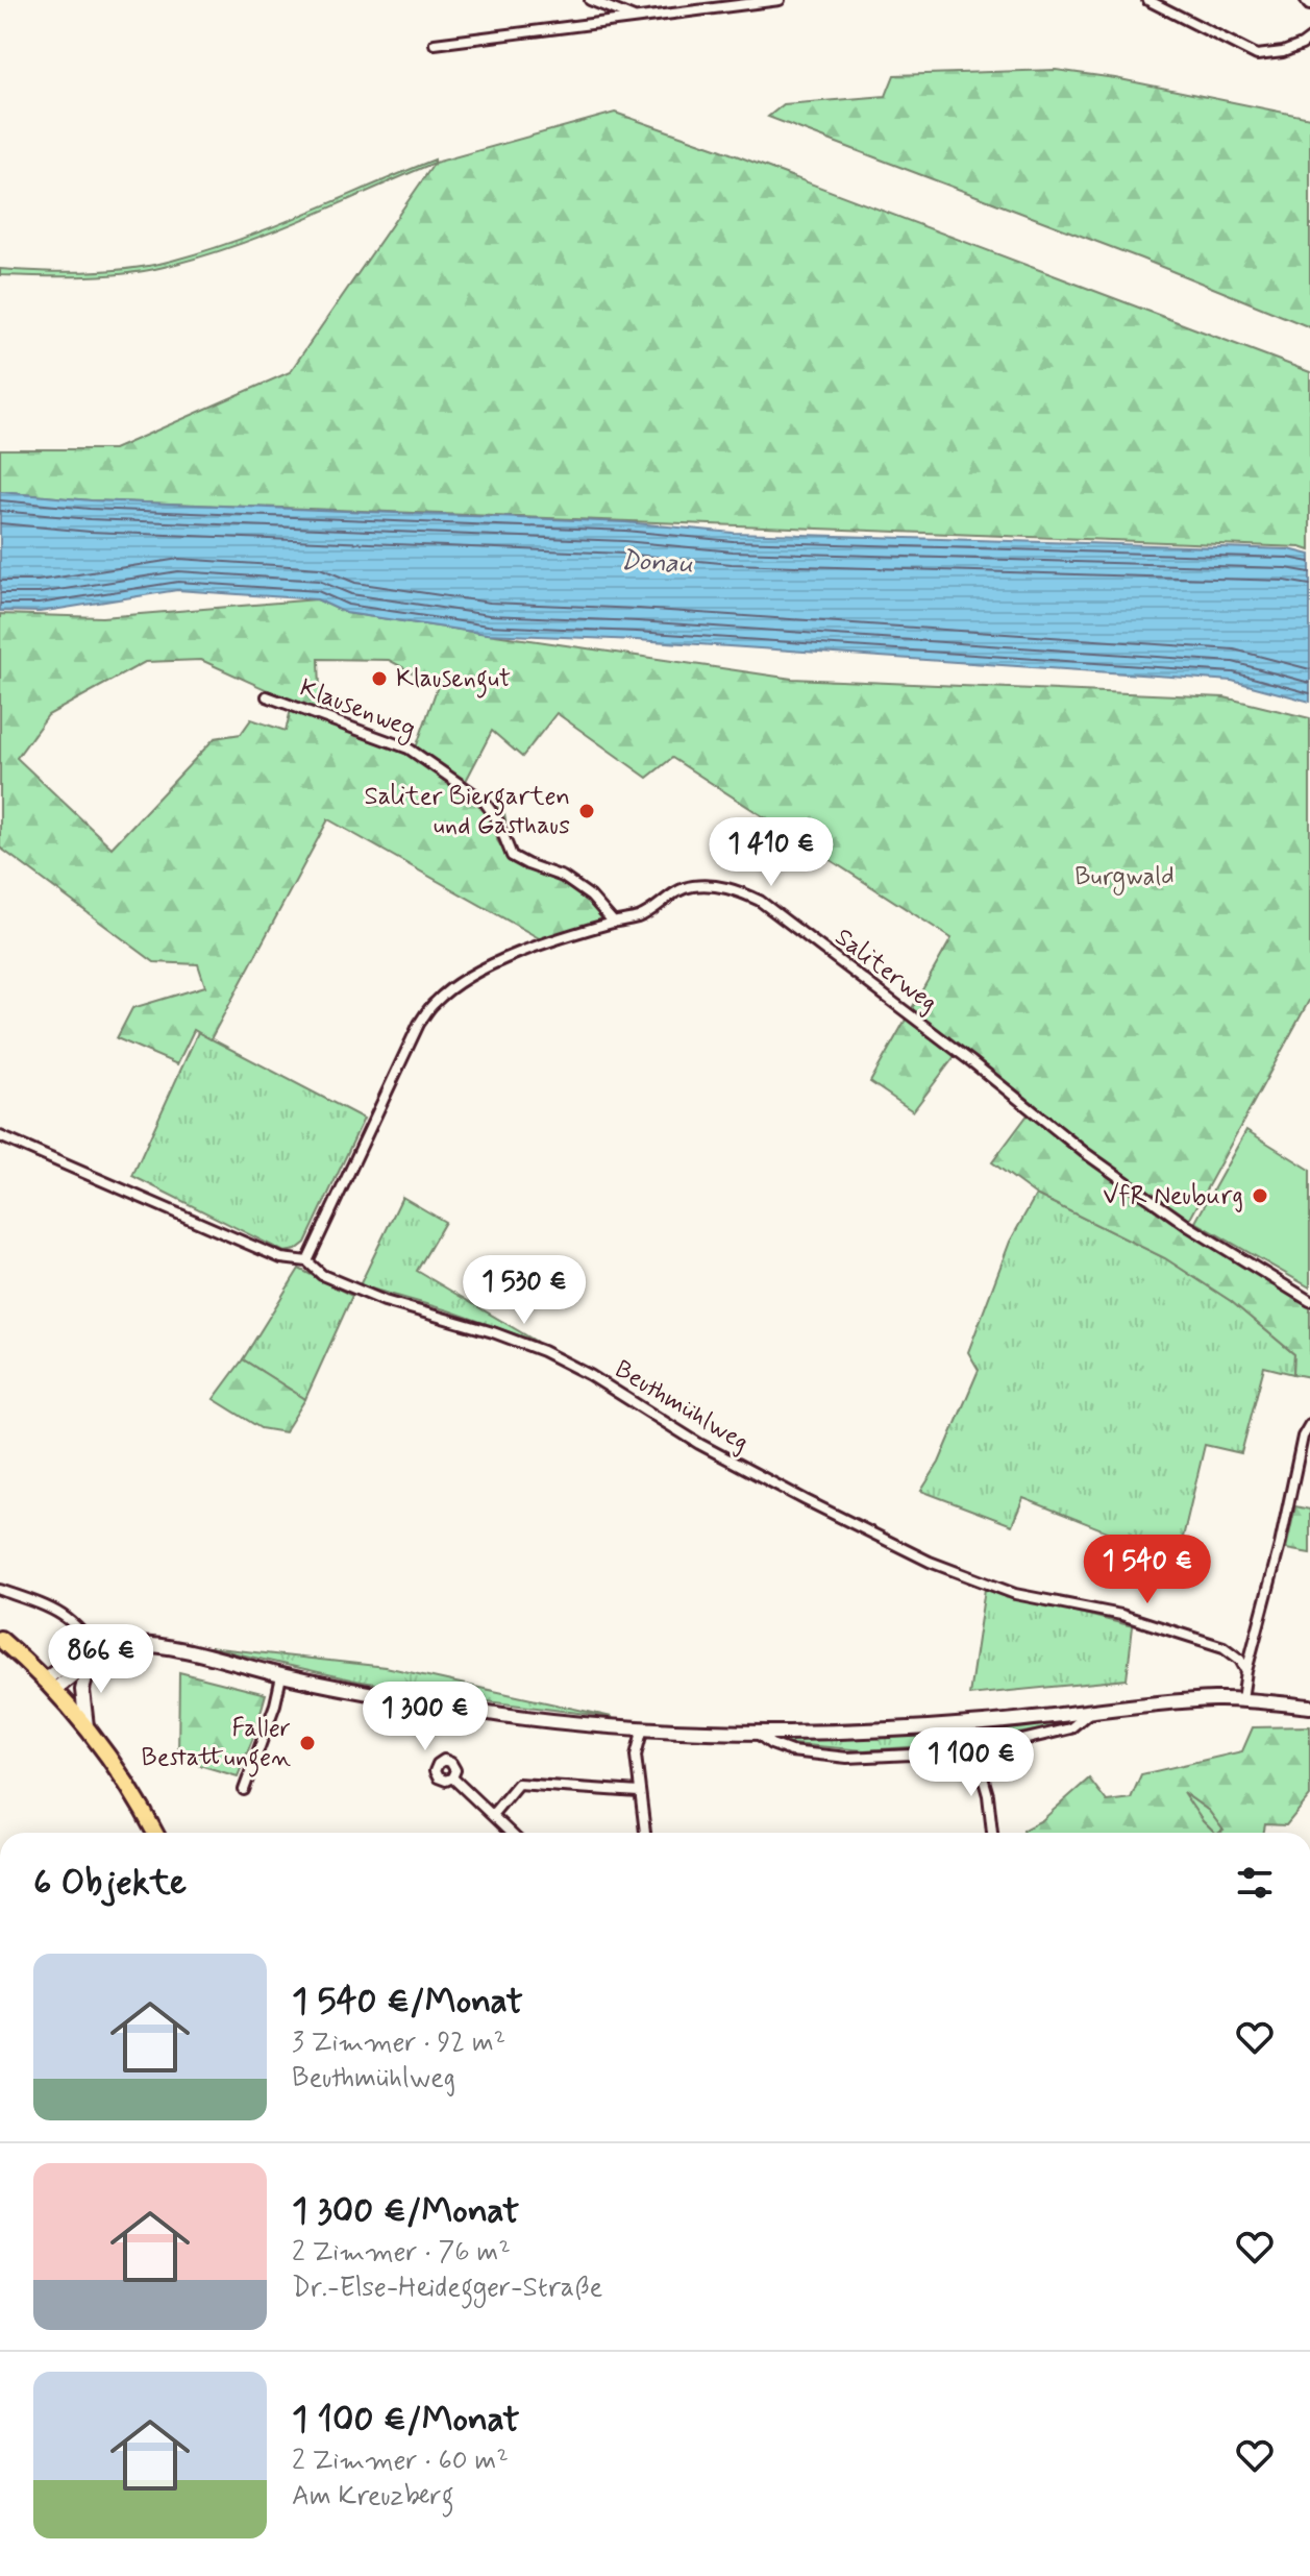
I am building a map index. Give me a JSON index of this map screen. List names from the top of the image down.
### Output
{
  "streets": {
    "street": ["Klausenweg", "Saliterweg", "Beuthmühlweg"]
  },
  "crossings": [
    ["Klausenweg", "Saliterweg"],
    ["Saliterweg", "Beuthmühlweg"]
  ],
  "water": ["Donau"],
  "parks": ["Burgwald"],
  "places": [
    "Klausengut",
    "Saliter Biergarten und Gasthaus",
    "VfR Neuburg",
    "Faller Bestattungen"
  ],
  "page": {
    "price": [
      "1 410 €",
      "1 530 €",
      "1 540 €",
      "866 €",
      "1 300 €",
      "1 100 €"
    ],
    "heading": "6 Objekte",
    "list": [
      {
        "name": "1 540 €/Monat",
        "note": "3 Zimmer · 92 m² · Beuthmühlweg"
      },
      {
        "name": "1 300 €/Monat",
        "note": "2 Zimmer · 76 m² · Dr.-Else-Heidegger-Straße"
      },
      {
        "name": "1 100 €/Monat",
        "note": "2 Zimmer · 60 m² · Am Kreuzberg"
      }
    ]
  }
}
